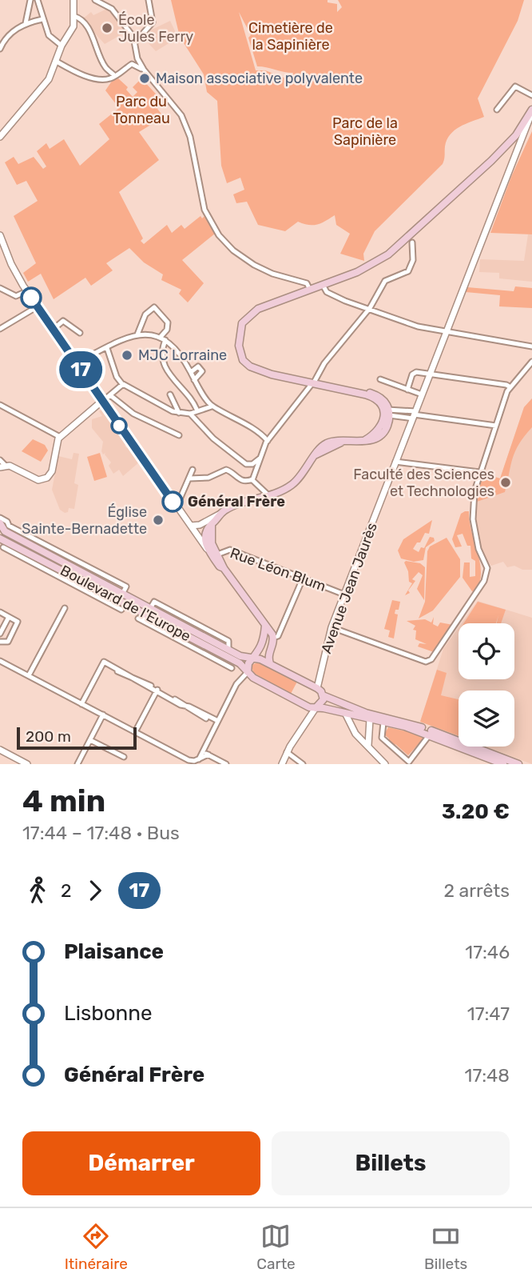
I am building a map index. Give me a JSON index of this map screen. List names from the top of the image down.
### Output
{
  "streets": {
    "main road": ["Boulevard de l'Europe"],
    "street": ["Rue Léon Blum", "Avenue Jean Jaurès"]
  },
  "crossings": [
    ["Rue Léon Blum", "Avenue Jean Jaurès"],
    ["Avenue Jean Jaurès", "Boulevard de l'Europe"]
  ],
  "parks": ["Cimetière de la Sapinière", "Parc du Tonneau", "Parc de la Sapinière"],
  "places": [
    "École Jules Ferry",
    "Maison associative polyvalente",
    "MJC Lorraine",
    "Faculté des Sciences et Technologies",
    "Général Frère",
    "Église Sainte-Bernadette"
  ],
  "lines": ["bus line 17"],
  "scale_bar": "200 m",
  "page": {
    "on_map": "17",
    "scale": "200 m",
    "heading": ["4 min", "17:44 – 17:48 · Bus", "3.20 €"],
    "legs": ["2", "17", "2 arrêts"],
    "list": [
      {
        "name": "Plaisance",
        "value": "17:46"
      },
      {
        "name": "Lisbonne",
        "value": "17:47"
      },
      {
        "name": "Général Frère",
        "value": "17:48"
      }
    ],
    "buttons": ["Démarrer", "Billets"],
    "tabs": ["Itinéraire", "Carte", "Billets"]
  }
}
